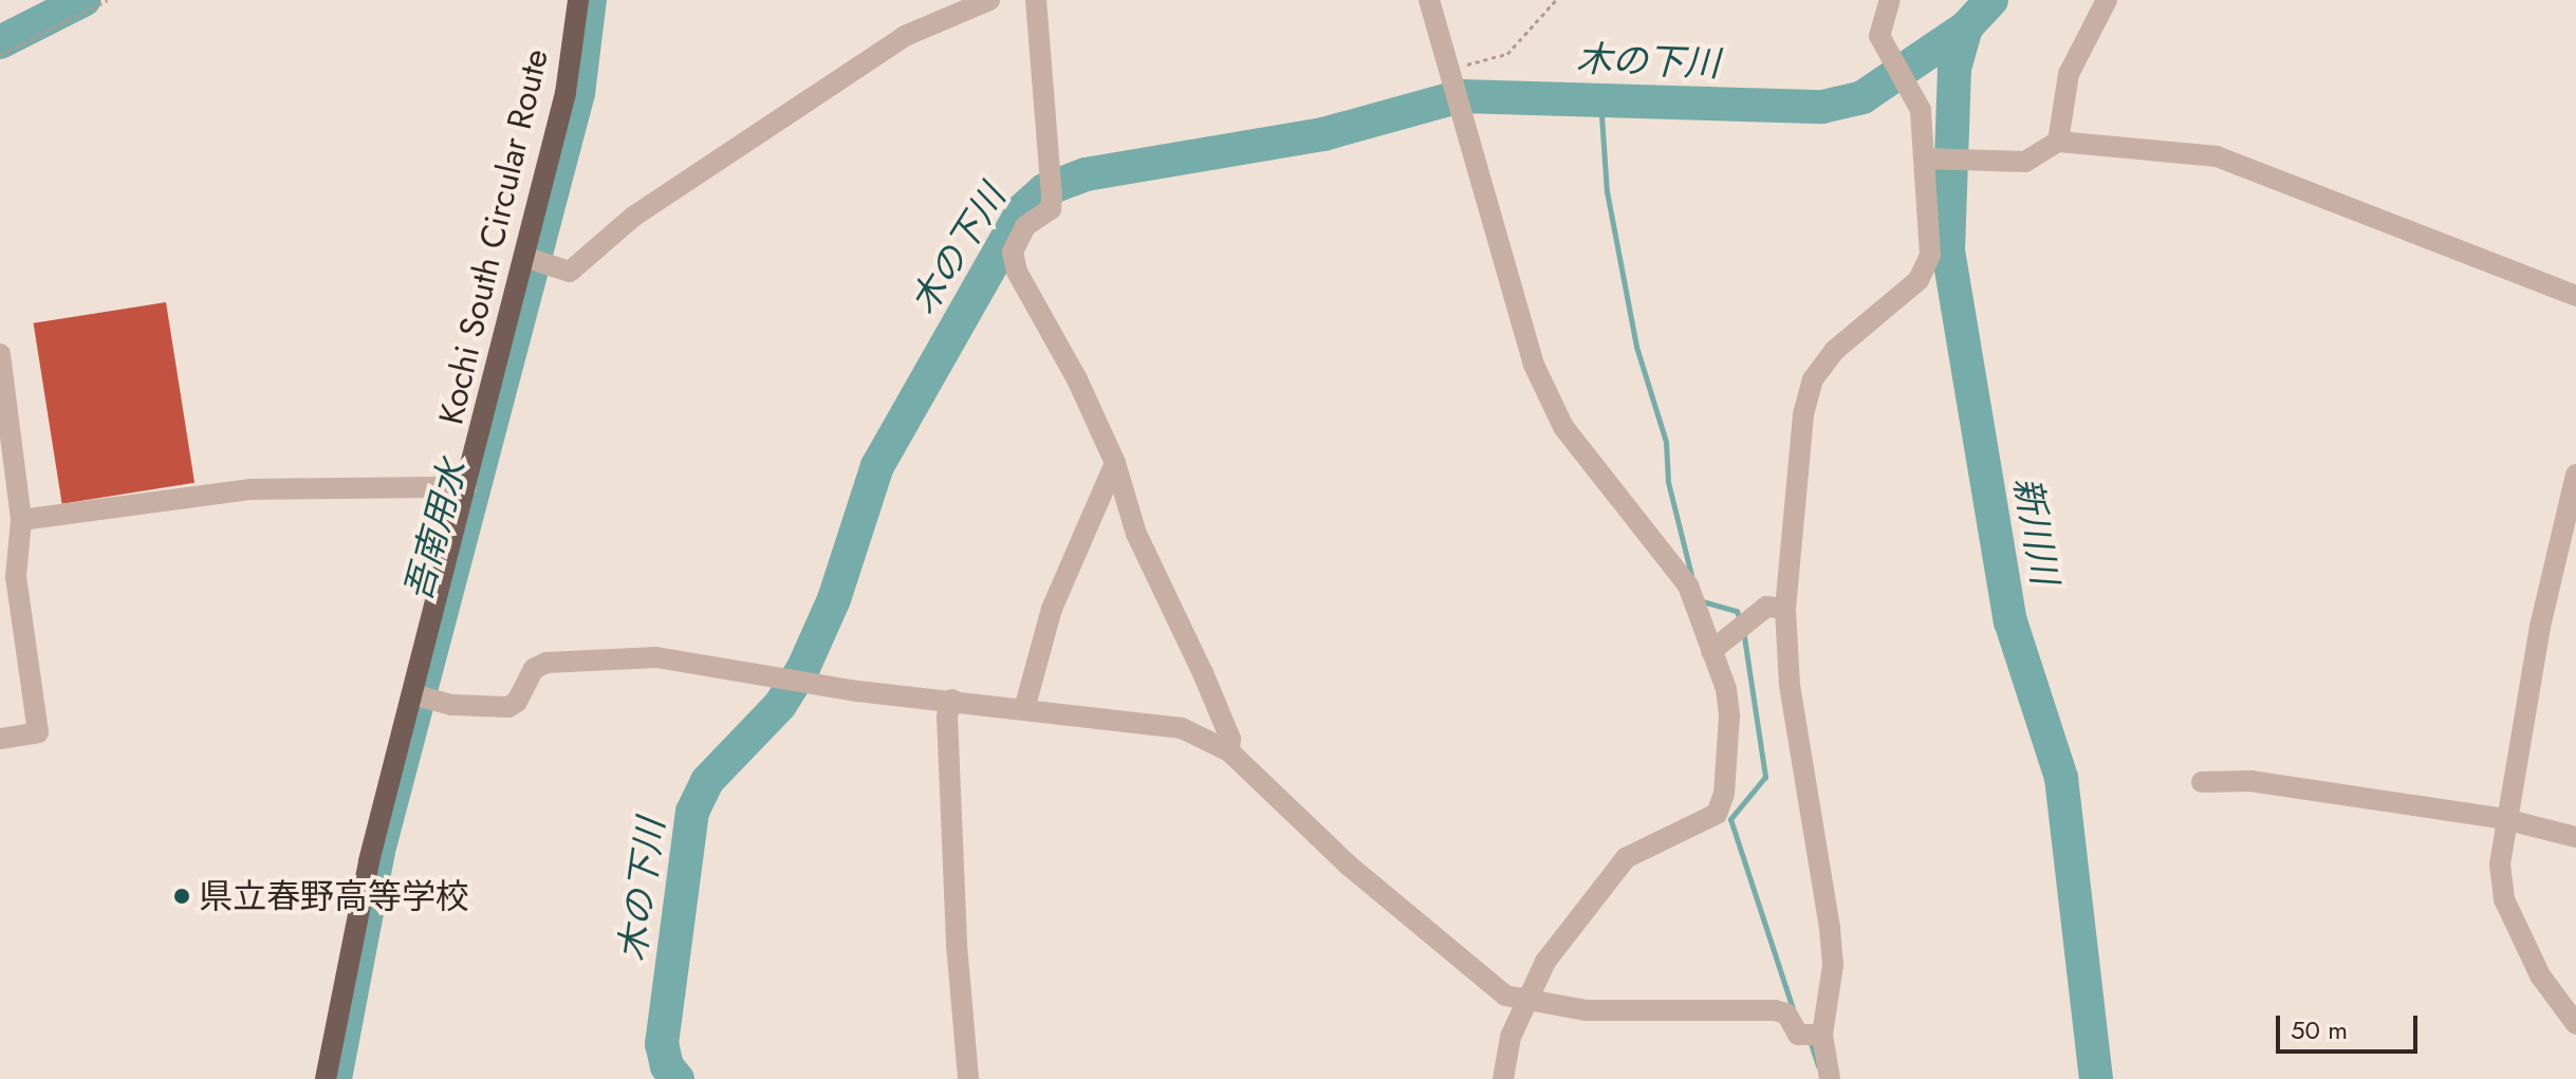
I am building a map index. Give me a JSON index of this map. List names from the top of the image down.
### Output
{
  "streets": {
    "main road": ["Kochi South Circular Route"]
  },
  "water": ["木の下川", "吾南用水", "新川川"],
  "places": ["県立春野高等学校"],
  "scale_bar": "50 m"
}
